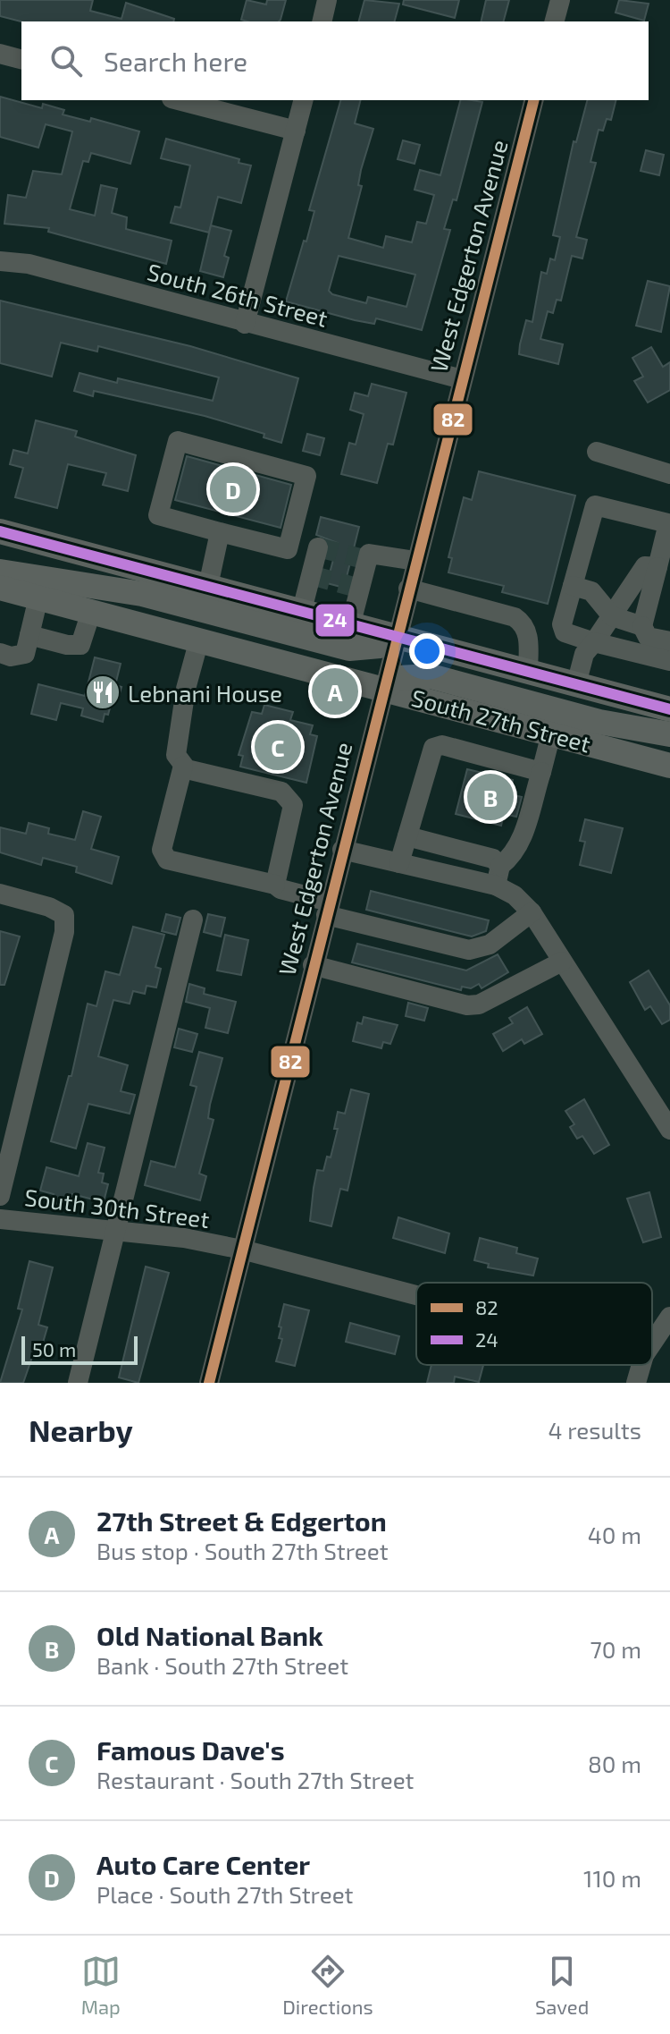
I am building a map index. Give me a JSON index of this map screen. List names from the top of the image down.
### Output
{
  "streets": {
    "main road": ["South 27th Street"],
    "street": ["West Edgerton Avenue", "South 26th Street", "South 30th Street"]
  },
  "crossings": [
    ["West Edgerton Avenue", "South 26th Street"],
    ["West Edgerton Avenue", "South 27th Street"],
    ["West Edgerton Avenue", "South 30th Street"]
  ],
  "places": {
    "restaurant": ["Lebnani House"]
  },
  "lines": ["transit line 82", "transit line 24"],
  "legend": ["82", "24"],
  "scale_bar": "50 m",
  "page": {
    "search": "Search here",
    "pins": [
      "D",
      "A",
      "C",
      "B"
    ],
    "scale": "50 m",
    "heading": ["Nearby", "4 results"],
    "list": [
      {
        "mark": "A",
        "name": "27th Street & Edgerton",
        "note": "Bus stop · South 27th Street",
        "value": "40 m"
      },
      {
        "mark": "B",
        "name": "Old National Bank",
        "note": "Bank · South 27th Street",
        "value": "70 m"
      },
      {
        "mark": "C",
        "name": "Famous Dave's",
        "note": "Restaurant · South 27th Street",
        "value": "80 m"
      },
      {
        "mark": "D",
        "name": "Auto Care Center",
        "note": "Place · South 27th Street",
        "value": "110 m"
      }
    ],
    "nav": ["Map", "Directions", "Saved"]
  }
}
